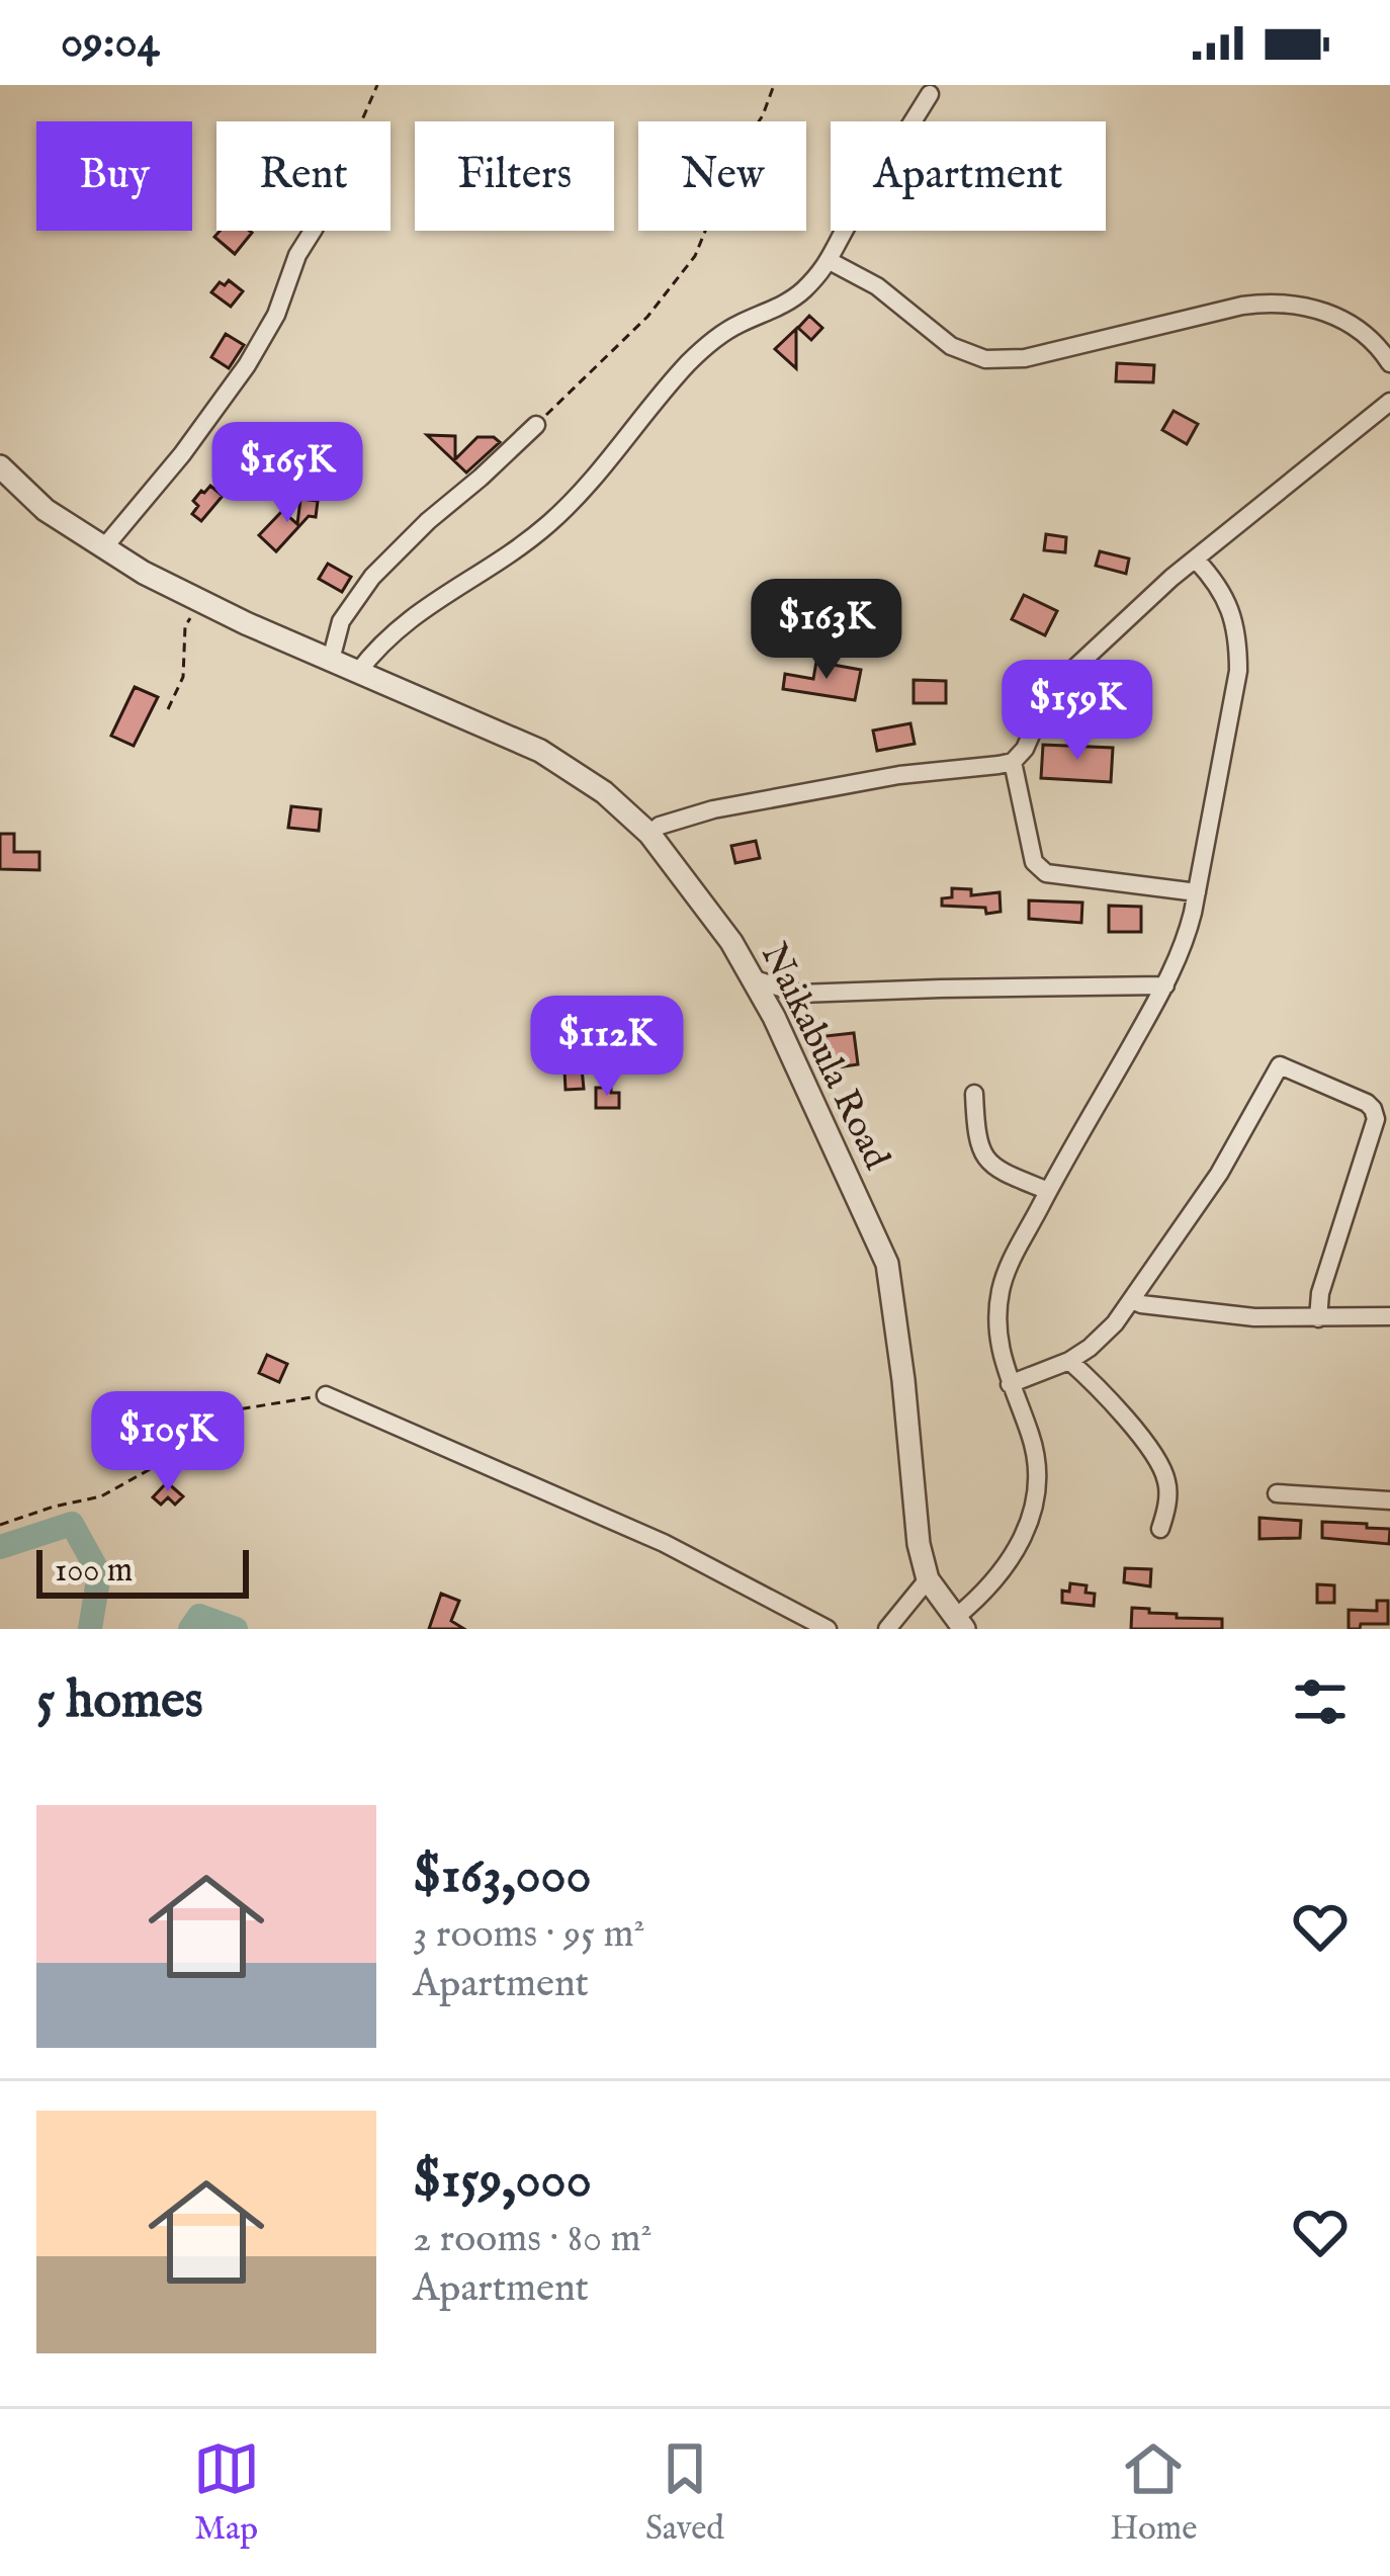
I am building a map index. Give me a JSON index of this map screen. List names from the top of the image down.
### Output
{
  "streets": {
    "street": ["Naikabula Road"]
  },
  "scale_bar": "100 m",
  "page": {
    "status": "09:04",
    "chip": [
      "Buy",
      "Rent",
      "Filters",
      "New",
      "Apartment"
    ],
    "price": [
      "$165K",
      "$163K",
      "$159K",
      "$112K",
      "$105K"
    ],
    "scale": "100 m",
    "heading": "5 homes",
    "list": [
      {
        "name": "$163,000",
        "note": "3 rooms · 95 m² · Apartment"
      },
      {
        "name": "$159,000",
        "note": "2 rooms · 80 m² · Apartment"
      }
    ],
    "tabs": ["Map", "Saved", "Home"]
  }
}
